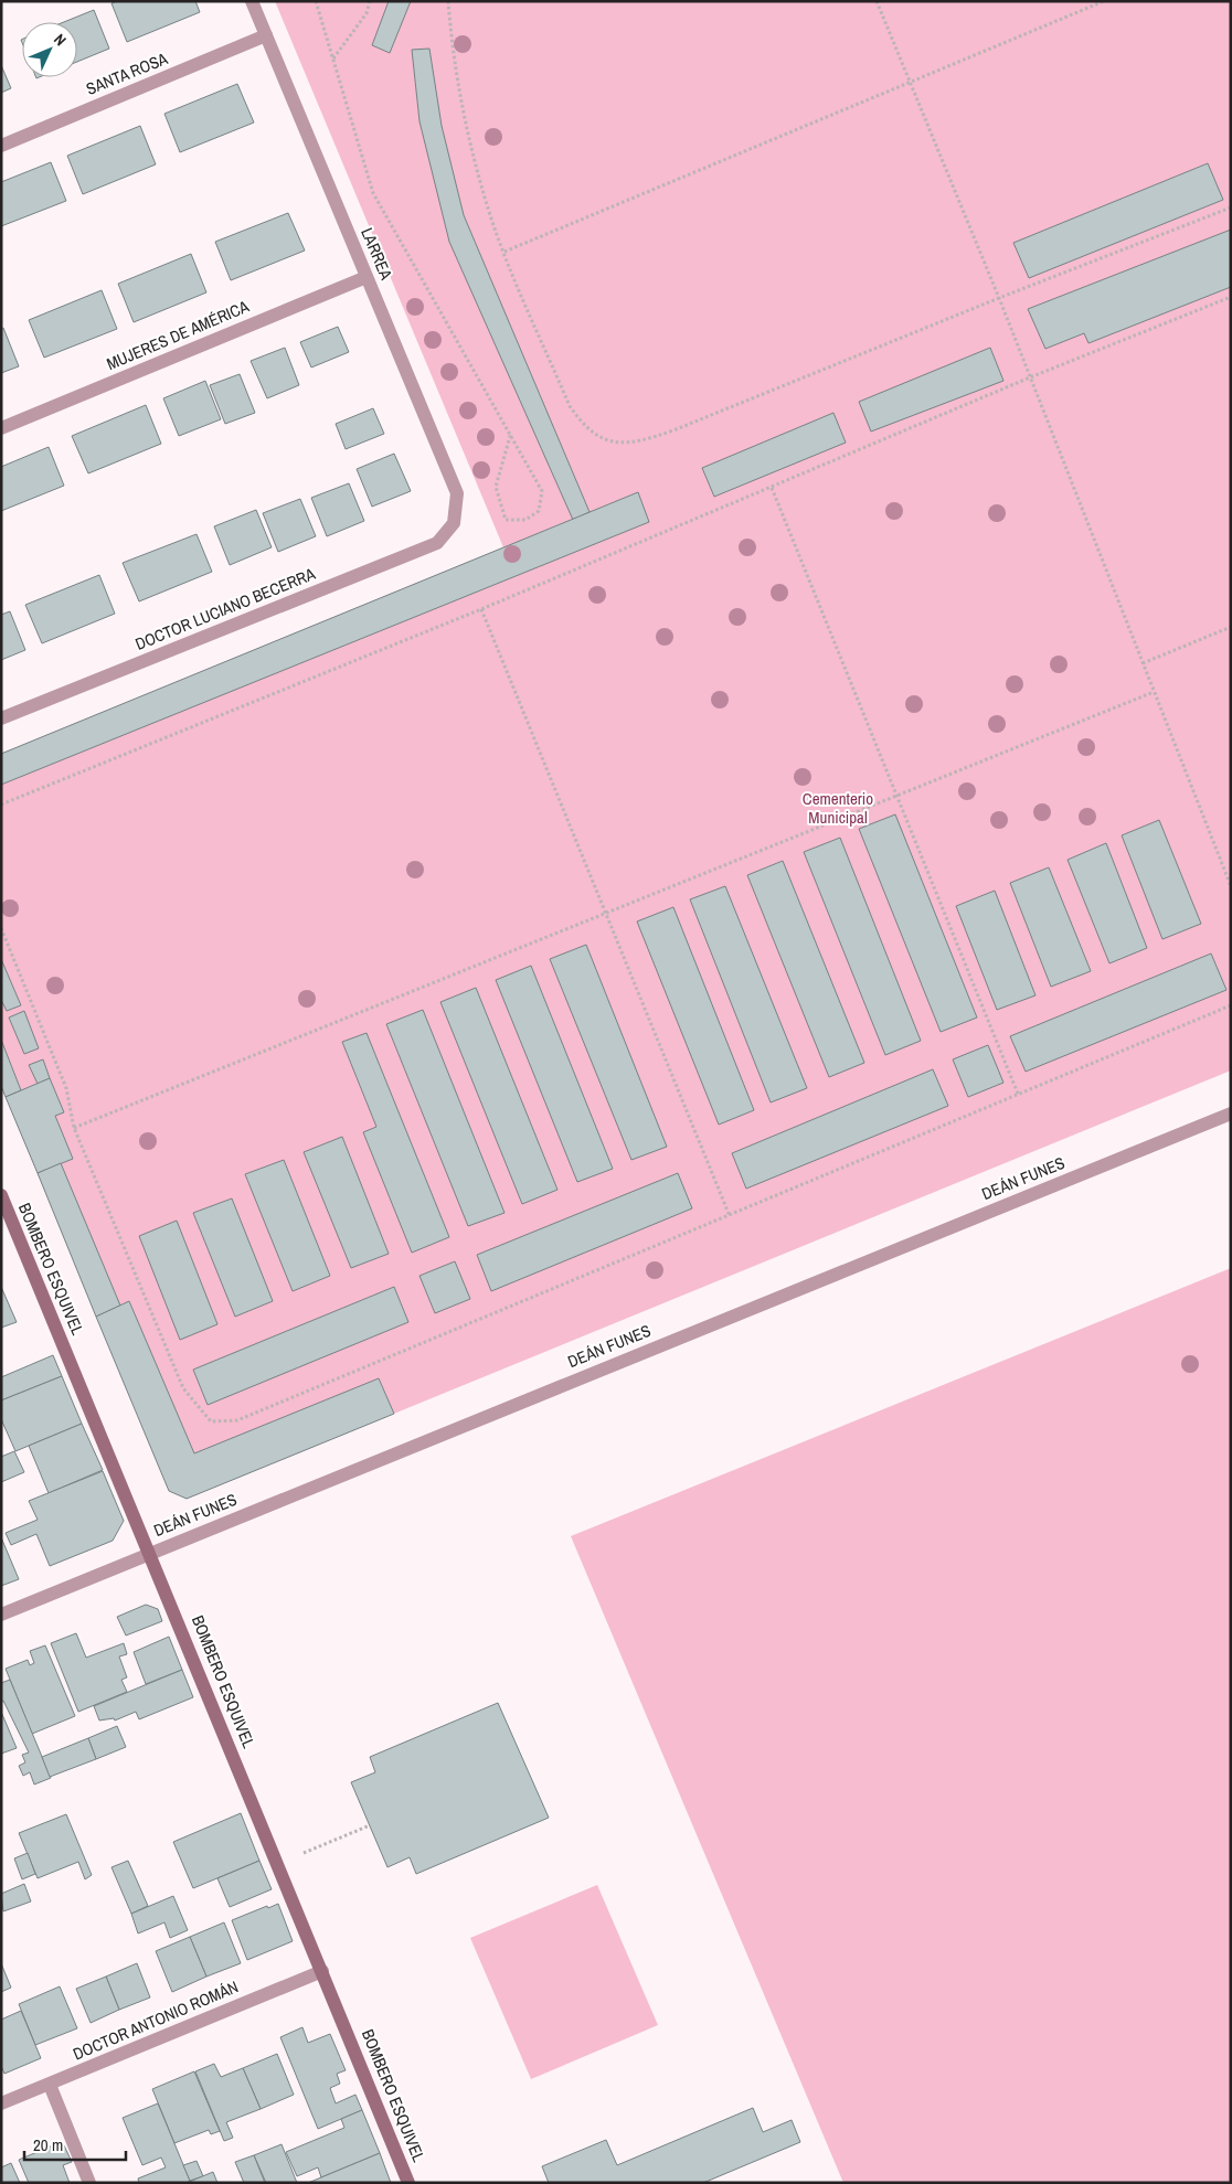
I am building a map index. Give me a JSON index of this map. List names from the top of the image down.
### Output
{
  "streets": {
    "street": [
      "SANTA ROSA",
      "LARREA",
      "MUJERES DE AMÉRICA",
      "DOCTOR LUCIANO BECERRA",
      "DEÁN FUNES",
      "BOMBERO ESQUIVEL",
      "DOCTOR ANTONIO ROMÁN"
    ]
  },
  "crossings": [
    ["SANTA ROSA", "LARREA"],
    ["LARREA", "MUJERES DE AMÉRICA"],
    ["LARREA", "DOCTOR LUCIANO BECERRA"],
    ["DEÁN FUNES", "BOMBERO ESQUIVEL"],
    ["BOMBERO ESQUIVEL", "DOCTOR ANTONIO ROMÁN"]
  ],
  "parks": ["Cementerio Municipal"],
  "scale_bar": "20 m",
  "north": "top right"
}
